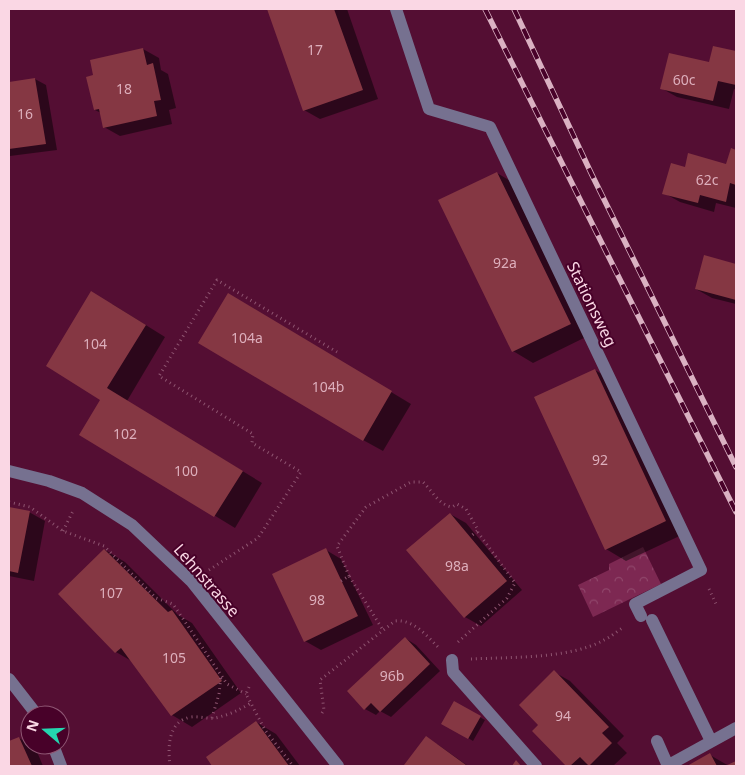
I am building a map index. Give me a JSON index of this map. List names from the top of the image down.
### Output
{
  "streets": {
    "street": ["Stationsweg", "Lehnstrasse"]
  },
  "house_numbers": [
    "17",
    "60c",
    "18",
    "16",
    "62c",
    "92a",
    "104a",
    "104",
    "104b",
    "102",
    "92",
    "100",
    "98a",
    "107",
    "98",
    "105",
    "96b",
    "94"
  ],
  "north": "left"
}
